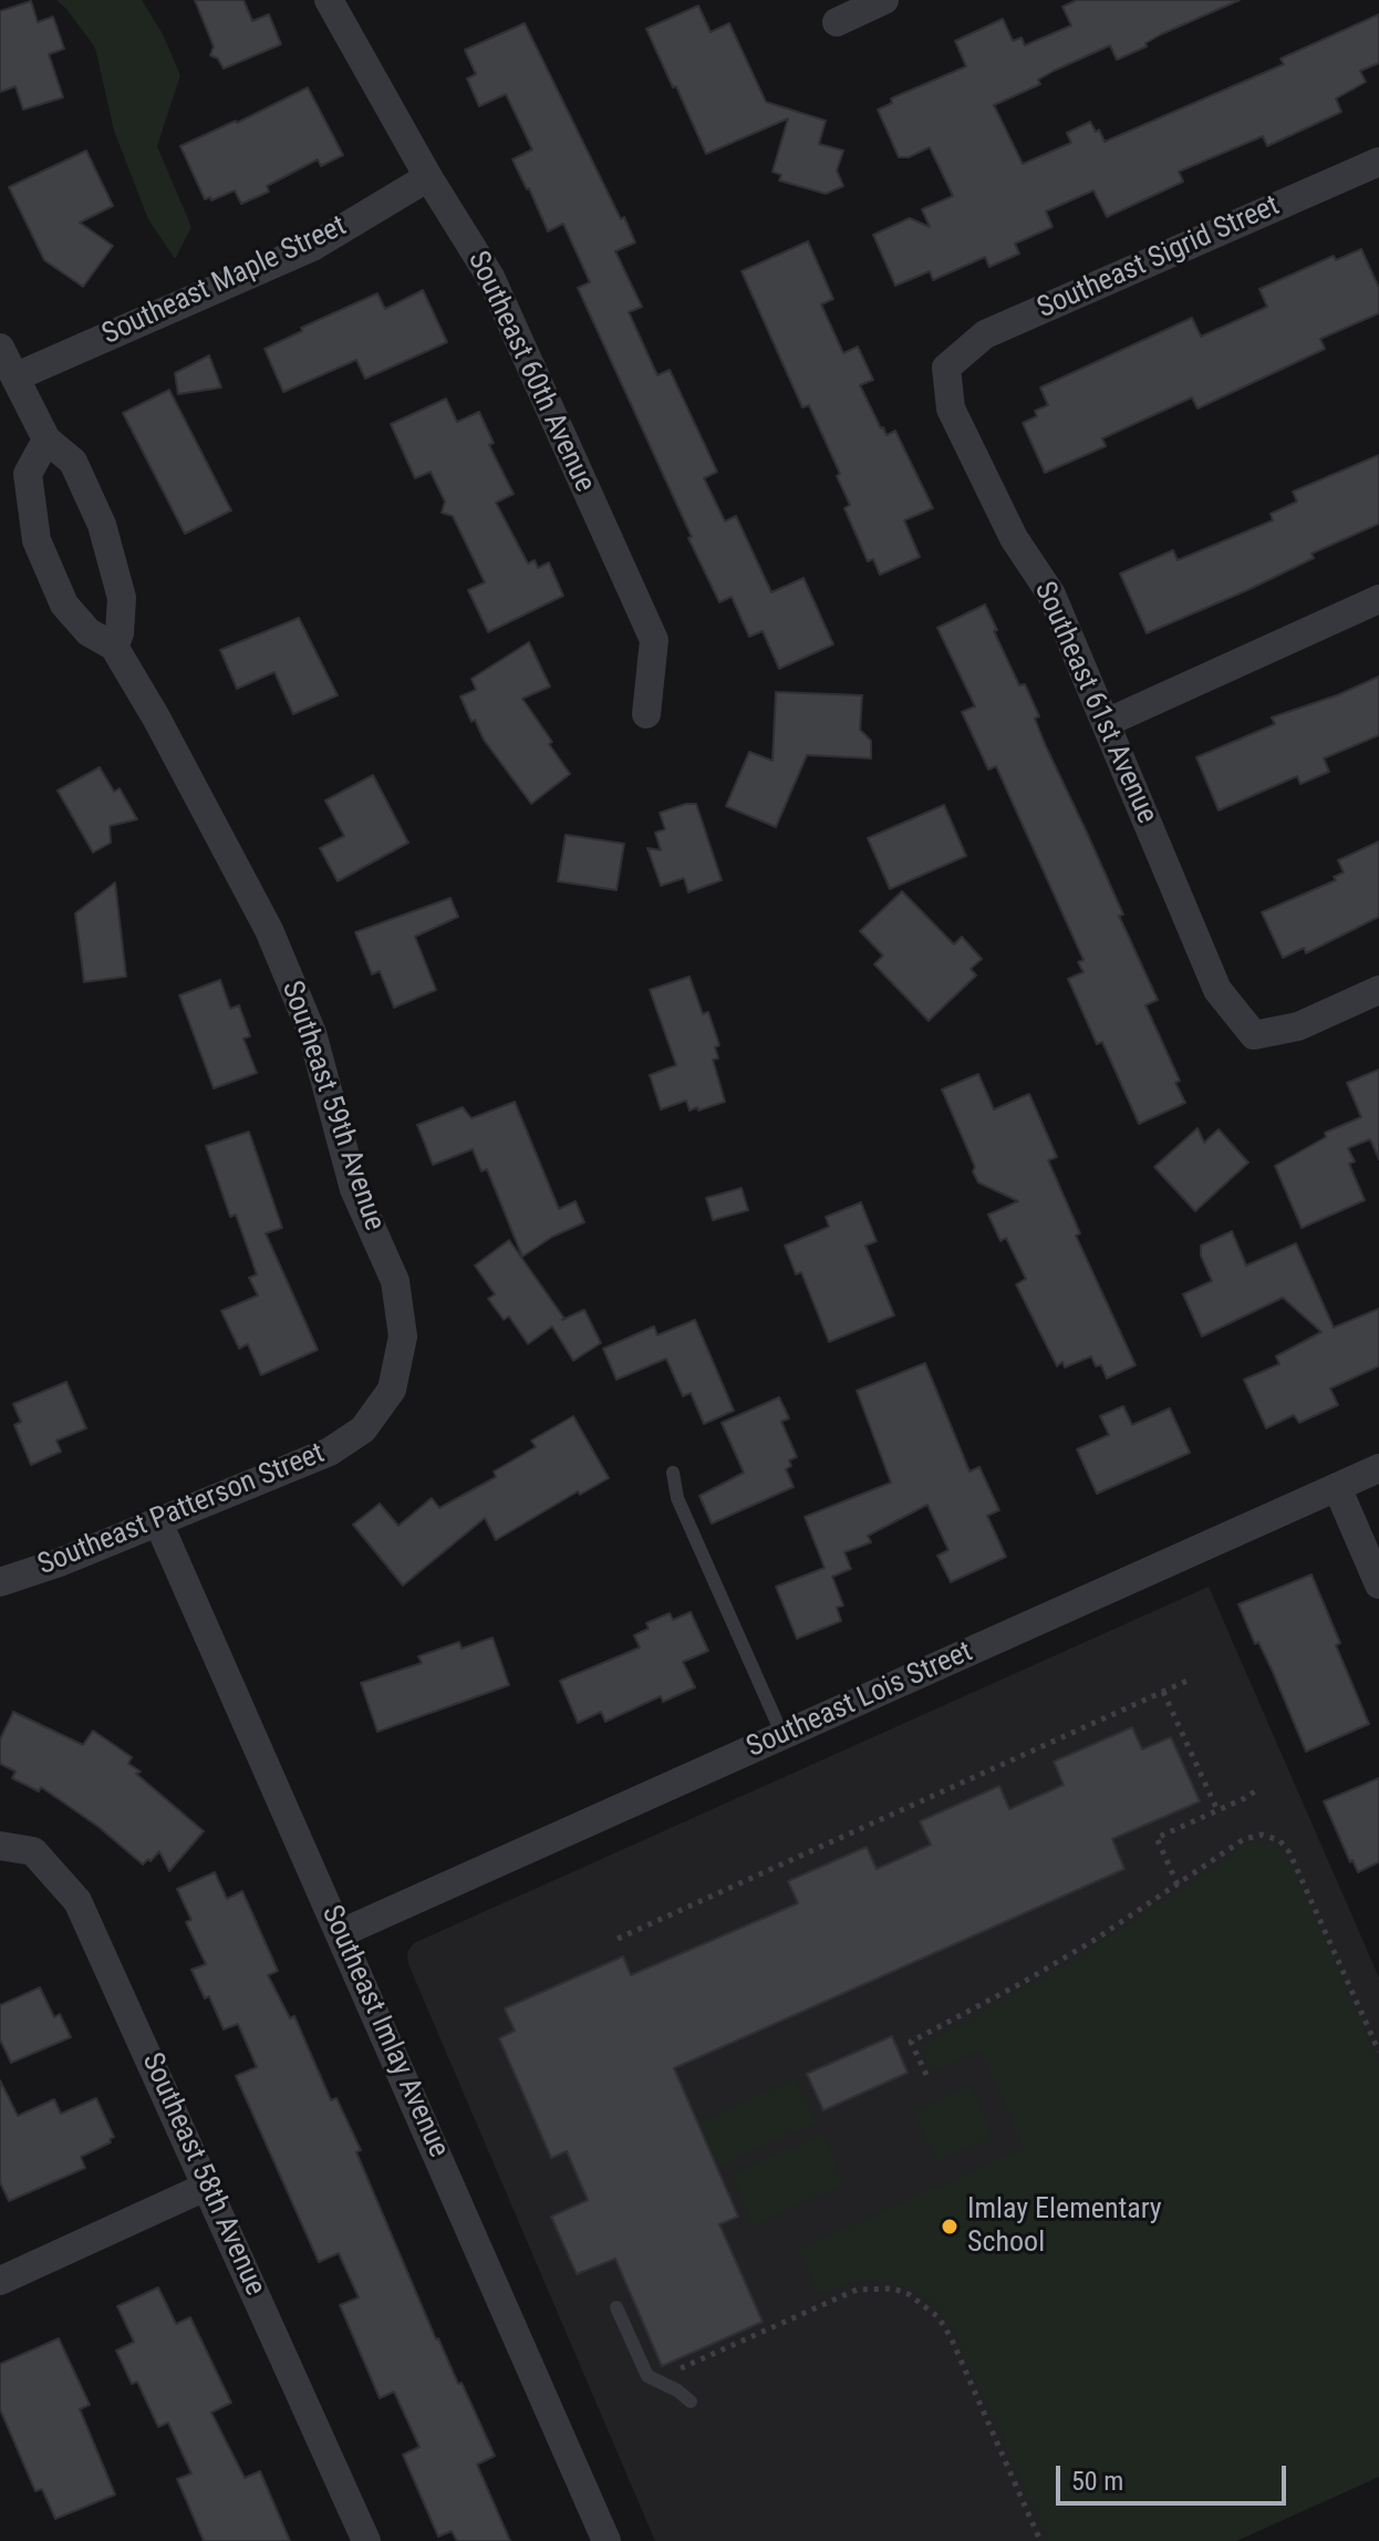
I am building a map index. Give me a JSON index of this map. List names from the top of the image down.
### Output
{
  "streets": {
    "street": [
      "Southeast Sigrid Street",
      "Southeast Maple Street",
      "Southeast 60th Avenue",
      "Southeast 61st Avenue",
      "Southeast 59th Avenue",
      "Southeast Patterson Street",
      "Southeast Lois Street",
      "Southeast Imlay Avenue",
      "Southeast 58th Avenue"
    ]
  },
  "crossings": [
    ["Southeast Sigrid Street", "Southeast 61st Avenue"],
    ["Southeast Maple Street", "Southeast 60th Avenue"],
    ["Southeast 59th Avenue", "Southeast Patterson Street"],
    ["Southeast Patterson Street", "Southeast Imlay Avenue"],
    ["Southeast Lois Street", "Southeast Imlay Avenue"]
  ],
  "places": ["Imlay Elementary School"],
  "scale_bar": "50 m"
}
